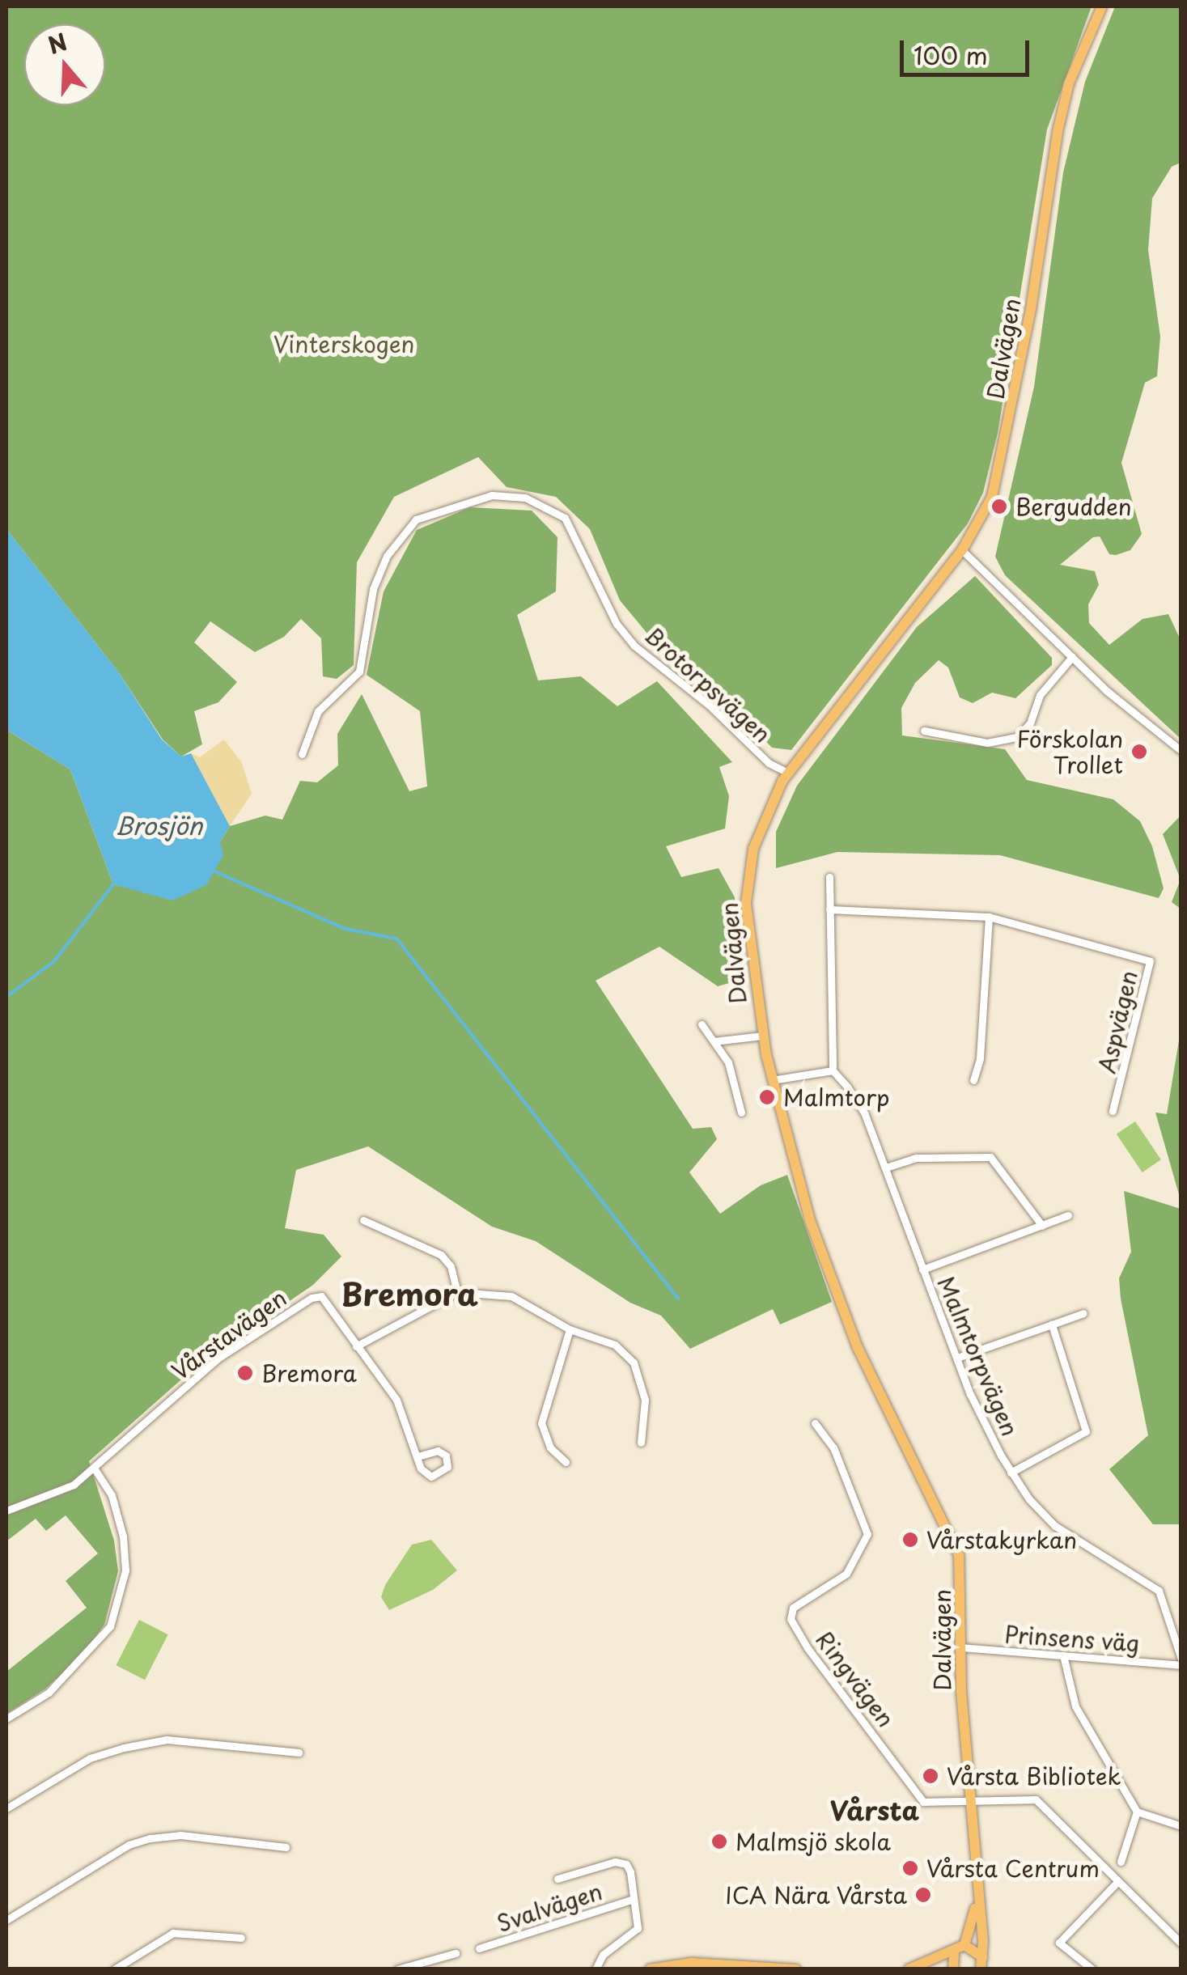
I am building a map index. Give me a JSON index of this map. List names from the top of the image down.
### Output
{
  "streets": {
    "main road": ["Dalvägen"],
    "street": [
      "Brotorpsvägen",
      "Aspvägen",
      "Vårstavägen",
      "Malmtorpvägen",
      "Prinsens väg",
      "Ringvägen",
      "Svalvägen"
    ]
  },
  "crossings": [
    ["Dalvägen", "Brotorpsvägen"],
    ["Dalvägen", "Prinsens väg"],
    ["Dalvägen", "Ringvägen"]
  ],
  "districts": ["Bremora", "Vårsta"],
  "water": ["Brosjön"],
  "parks": ["Vinterskogen"],
  "places": [
    "Bergudden",
    "Förskolan Trollet",
    "Malmtorp",
    "Bremora",
    "Vårstakyrkan",
    "Vårsta Bibliotek",
    "Malmsjö skola",
    "Vårsta Centrum",
    "ICA Nära Vårsta"
  ],
  "scale_bar": "100 m",
  "north": "top"
}
